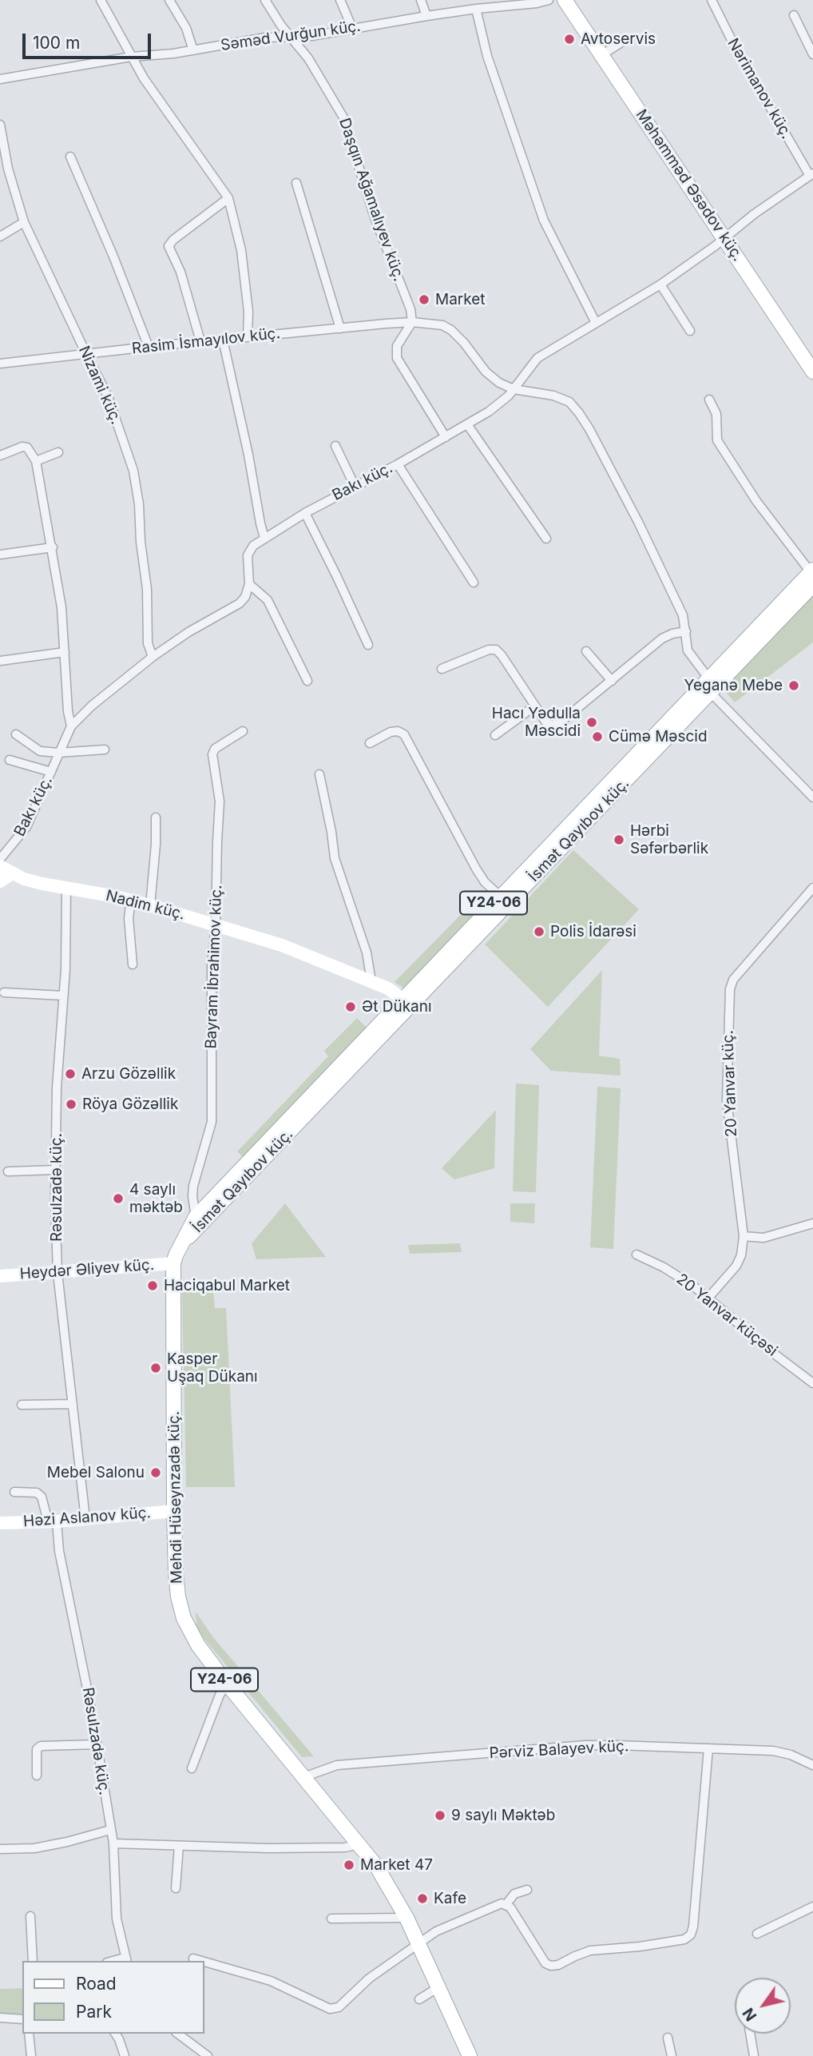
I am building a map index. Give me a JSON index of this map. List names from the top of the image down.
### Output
{
  "streets": {
    "main road": [
      "Məhəmməd Əsədov küç.",
      "İsmət Qayıbov küç.",
      "Y24-06",
      "Nadim küç.",
      "Heydər Əliyev küç.",
      "Mehdi Hüseynzadə küç.",
      "Həzi Aslanov küç."
    ],
    "street": [
      "Səməd Vurğun küç.",
      "Nərimanov küç.",
      "Daşqın Ağamalıyev küç.",
      "Rasim İsmayılov küç.",
      "Nizami küç.",
      "Bakı küç.",
      "Bayram İbrahimov küç.",
      "20 Yanvar küç.",
      "Rəsulzadə küç.",
      "20 Yanvar küçəsi",
      "Pərviz Balayev küç."
    ]
  },
  "crossings": [
    ["Səməd Vurğun küç.", "Daşqın Ağamalıyev küç."],
    ["Nərimanov küç.", "Bakı küç."],
    ["Məhəmməd Əsədov küç.", "Bakı küç."],
    ["Daşqın Ağamalıyev küç.", "Rasim İsmayılov küç."],
    ["Rasim İsmayılov küç.", "Nizami küç."],
    ["Nizami küç.", "Bakı küç."],
    ["İsmət Qayıbov küç.", "Nadim küç."],
    ["İsmət Qayıbov küç.", "Bayram İbrahimov küç."],
    ["İsmət Qayıbov küç.", "Mehdi Hüseynzadə küç."],
    ["Nadim küç.", "Bayram İbrahimov küç."],
    ["Nadim küç.", "Rəsulzadə küç."],
    ["20 Yanvar küç.", "20 Yanvar küçəsi"],
    ["Rəsulzadə küç.", "Heydər Əliyev küç."],
    ["Rəsulzadə küç.", "Həzi Aslanov küç."],
    ["Heydər Əliyev küç.", "Mehdi Hüseynzadə küç."],
    ["Mehdi Hüseynzadə küç.", "Həzi Aslanov küç."],
    ["Mehdi Hüseynzadə küç.", "Pərviz Balayev küç."]
  ],
  "places": [
    "Avtoservis",
    "Market",
    "Yeganə Mebe",
    "Hacı Yədulla Məscidi",
    "Cümə Məscid",
    "Hərbi Səfərbərlik",
    "Polis İdarəsi",
    "Ət Dükanı",
    "Arzu Gözəllik",
    "Röya Gözəllik",
    "4 saylı məktəb",
    "Haciqabul Market",
    "Kasper Uşaq Dükanı",
    "Mebel Salonu",
    "9 saylı Məktəb",
    "Market 47",
    "Kafe"
  ],
  "legend": ["Road", "Park"],
  "scale_bar": "100 m",
  "north": "bottom left"
}
